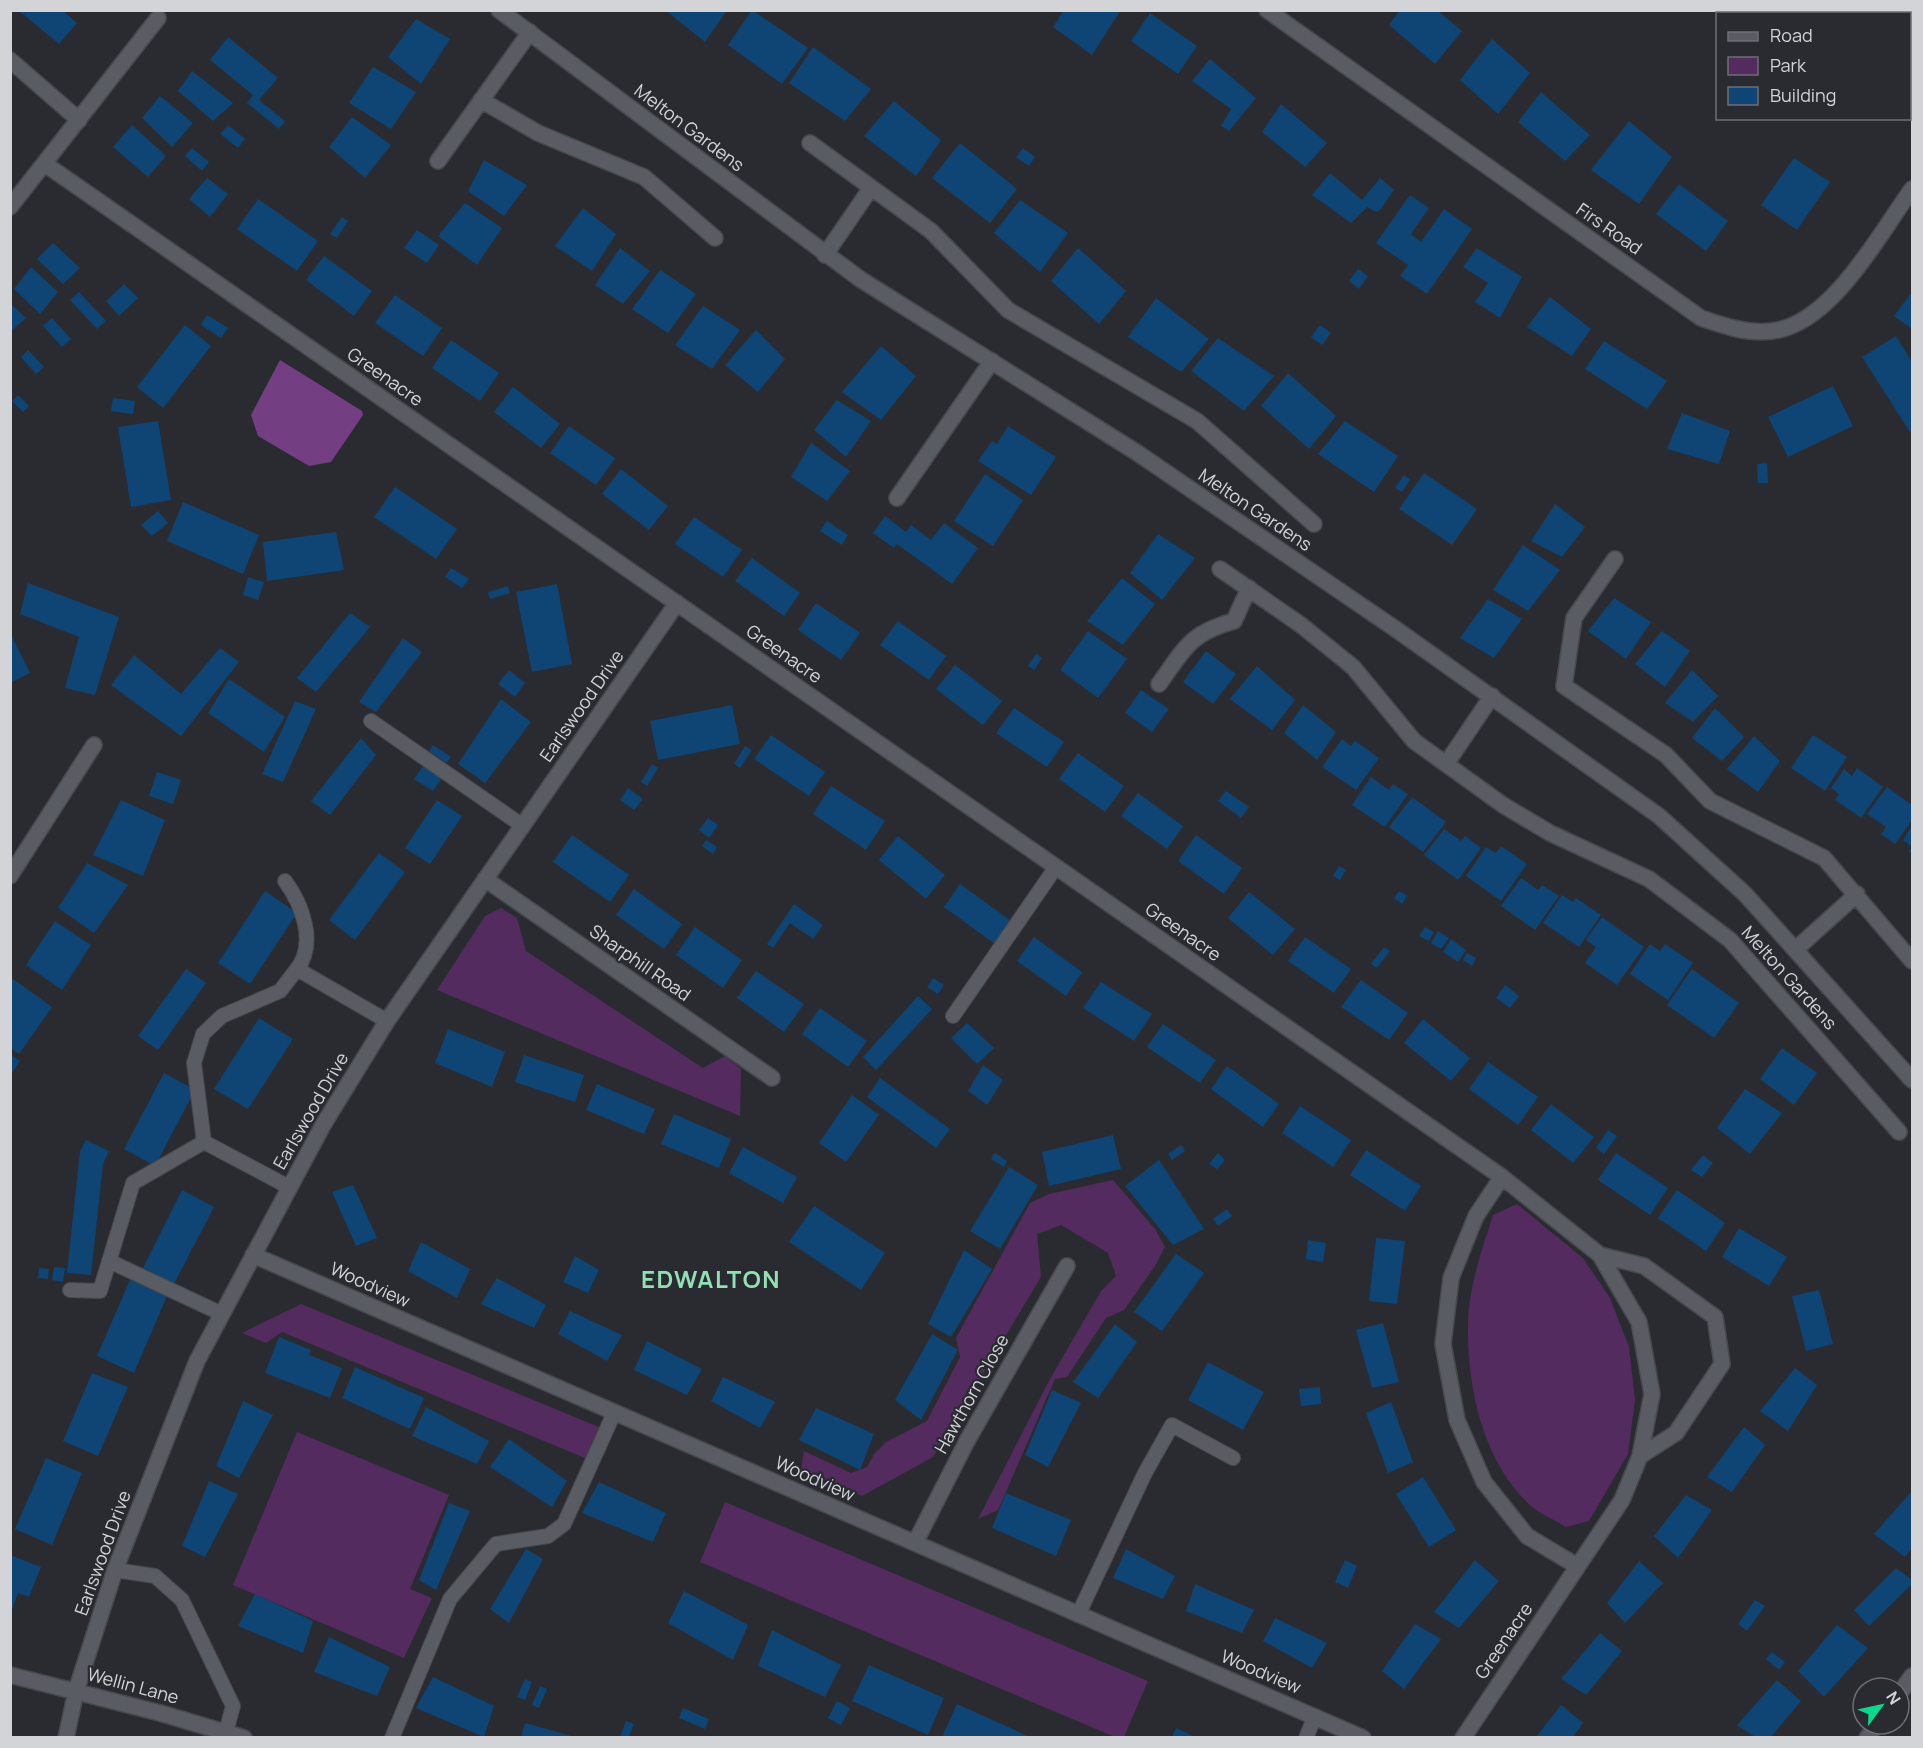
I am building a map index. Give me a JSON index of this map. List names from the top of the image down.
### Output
{
  "streets": {
    "street": [
      "Melton Gardens",
      "Firs Road",
      "Greenacre",
      "Earlswood Drive",
      "Sharphill Road",
      "Woodview",
      "Hawthorn Close",
      "Wellin Lane"
    ]
  },
  "crossings": [
    ["Greenacre", "Earlswood Drive"],
    ["Earlswood Drive", "Sharphill Road"],
    ["Earlswood Drive", "Woodview"],
    ["Earlswood Drive", "Wellin Lane"],
    ["Woodview", "Hawthorn Close"]
  ],
  "districts": ["EDWALTON"],
  "legend": ["Road", "Park", "Building"],
  "north": "top right"
}
